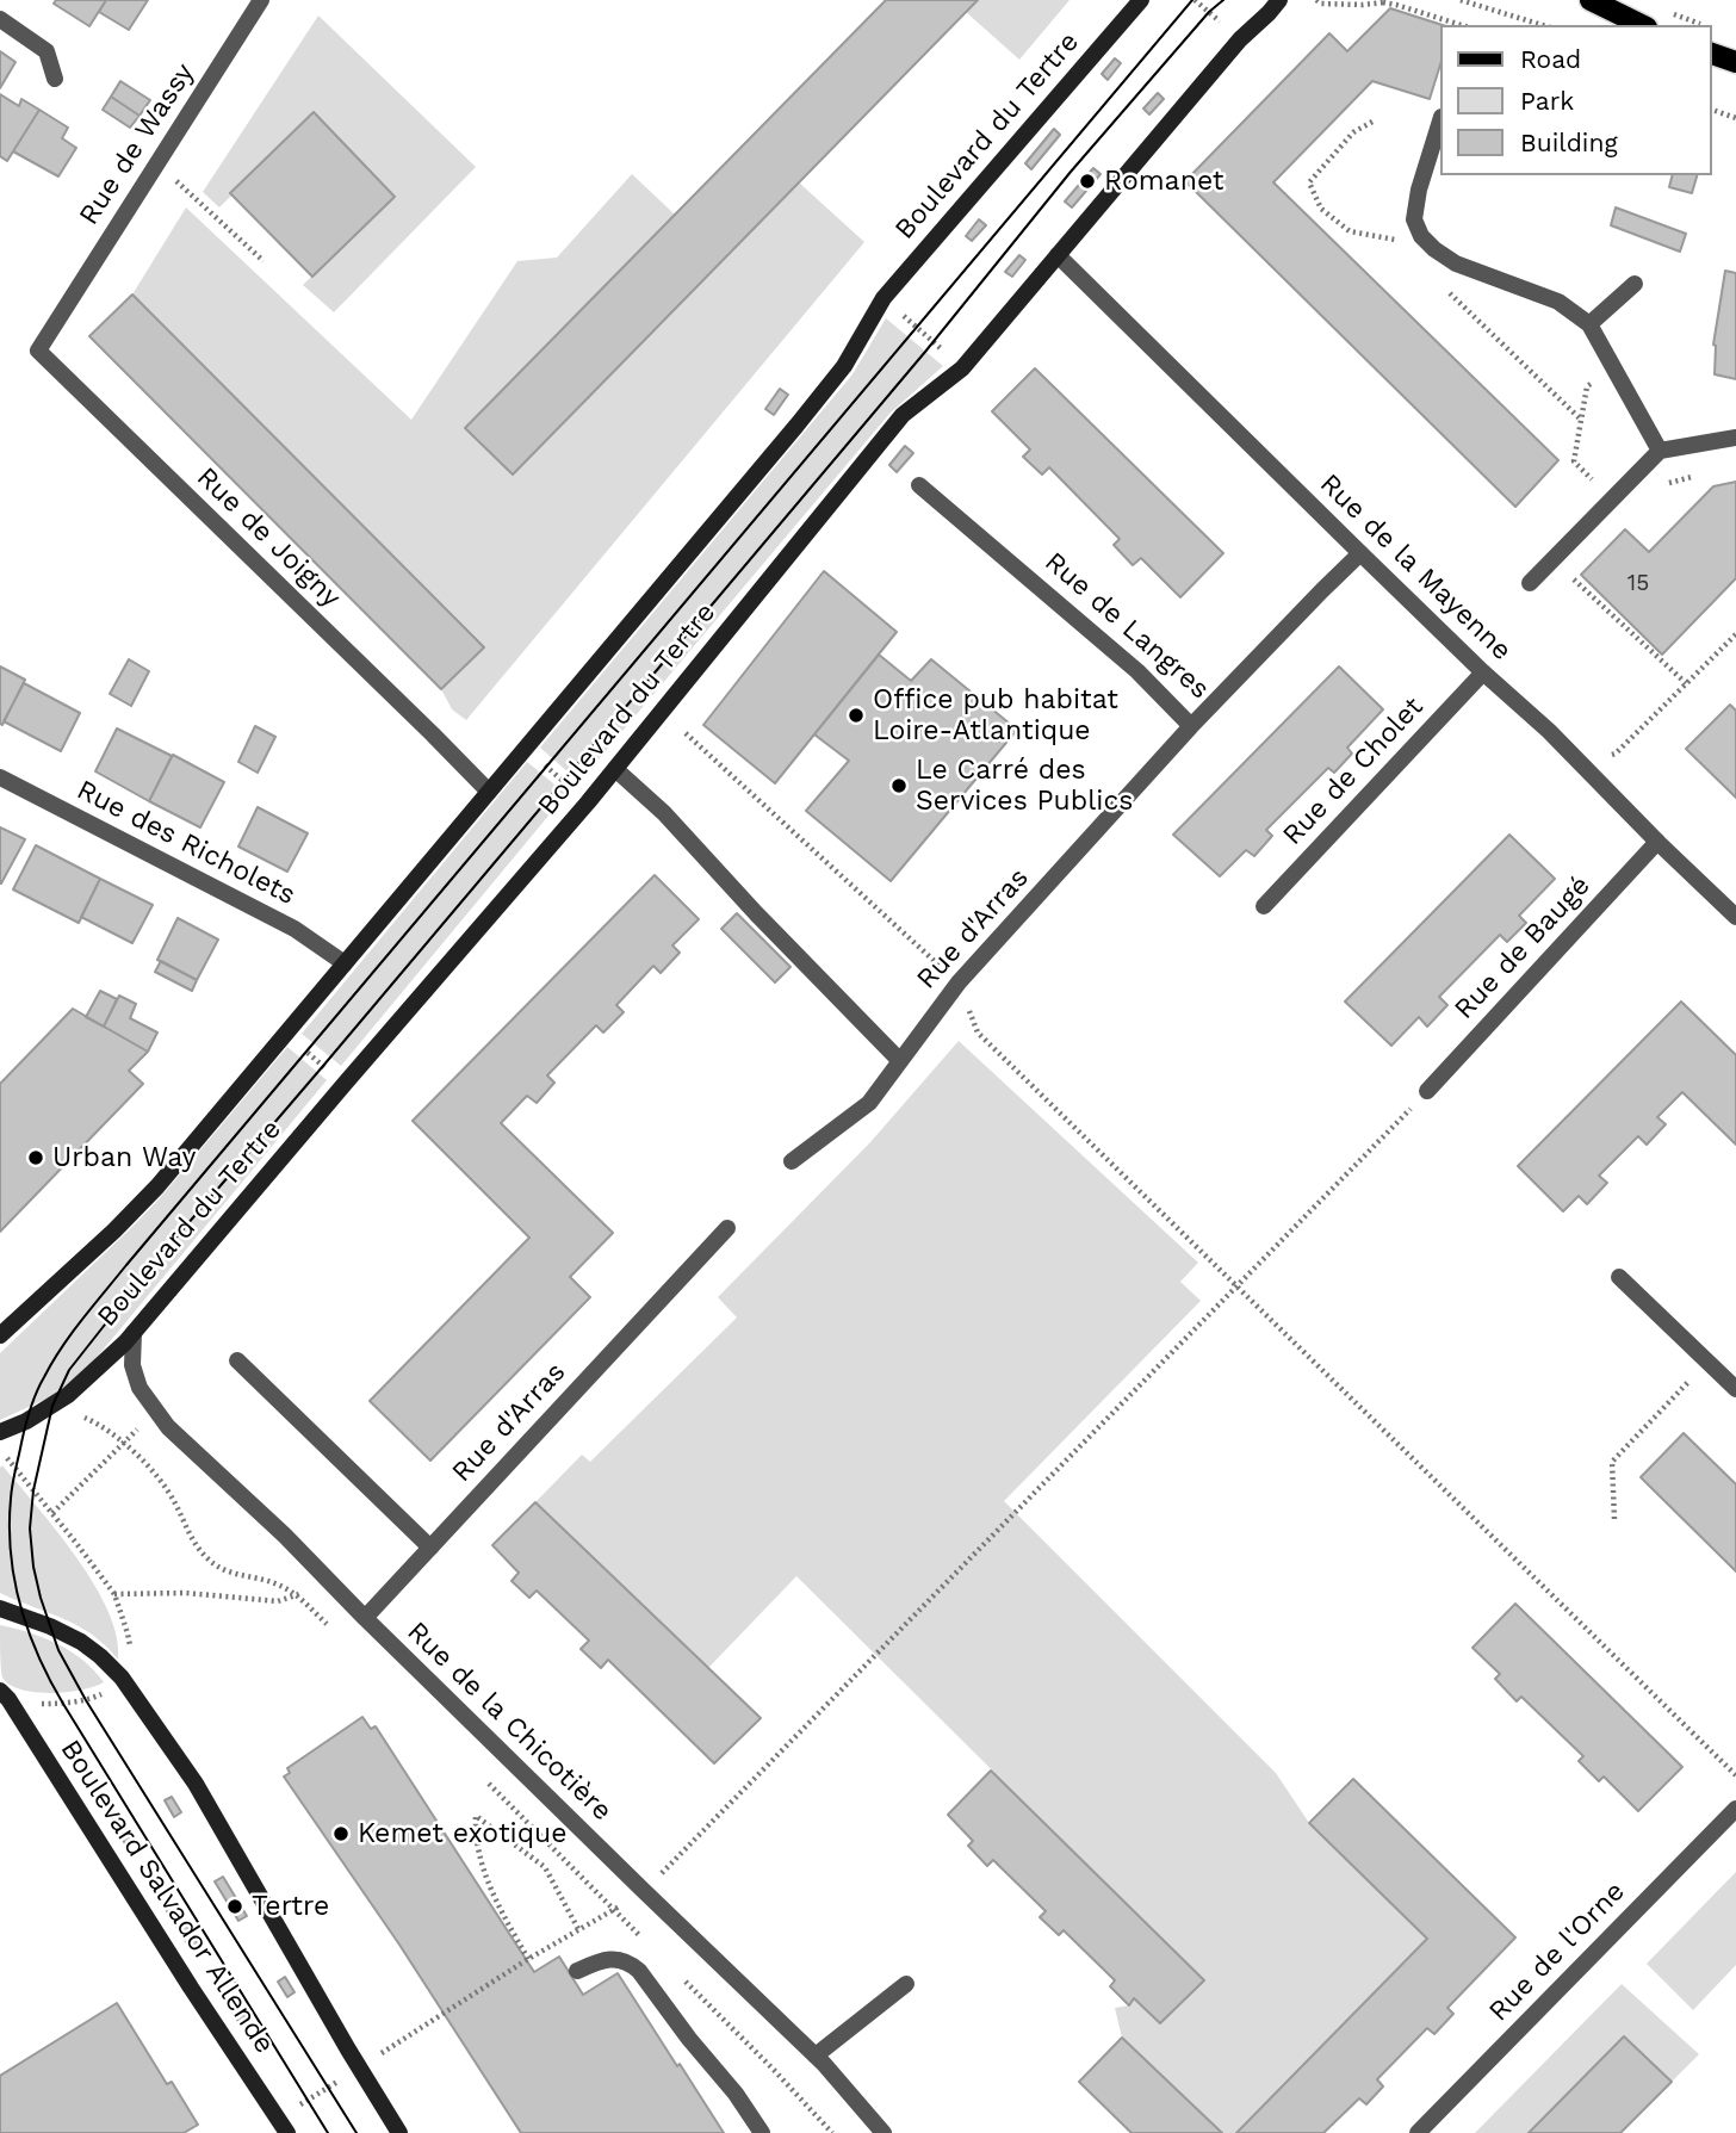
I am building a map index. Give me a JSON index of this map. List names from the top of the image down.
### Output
{
  "streets": {
    "main road": ["Boulevard du Tertre", "Boulevard Salvador Allende"],
    "street": [
      "Rue de Wassy",
      "Rue de Joigny",
      "Rue de la Mayenne",
      "Rue de Langres",
      "Rue de Cholet",
      "Rue des Richolets",
      "Rue d'Arras",
      "Rue de Baugé",
      "Rue de la Chicotière",
      "Rue de l'Orne"
    ]
  },
  "crossings": [
    ["Boulevard du Tertre", "Rue de Joigny"],
    ["Boulevard du Tertre", "Rue de la Mayenne"],
    ["Boulevard du Tertre", "Rue des Richolets"],
    ["Boulevard du Tertre", "Rue de la Chicotière"],
    ["Rue de Wassy", "Rue de Joigny"],
    ["Rue de la Mayenne", "Rue de Langres"],
    ["Rue de la Mayenne", "Rue de Cholet"],
    ["Rue de la Mayenne", "Rue de Baugé"],
    ["Rue de Langres", "Rue d'Arras"],
    ["Rue d'Arras", "Rue de la Chicotière"]
  ],
  "places": [
    "Romanet",
    "Office pub habitat Loire-Atlantique",
    "Le Carré des Services Publics",
    "Urban Way",
    "Kemet exotique",
    "Tertre"
  ],
  "house_numbers": ["15"],
  "legend": ["Road", "Park", "Building"]
}
